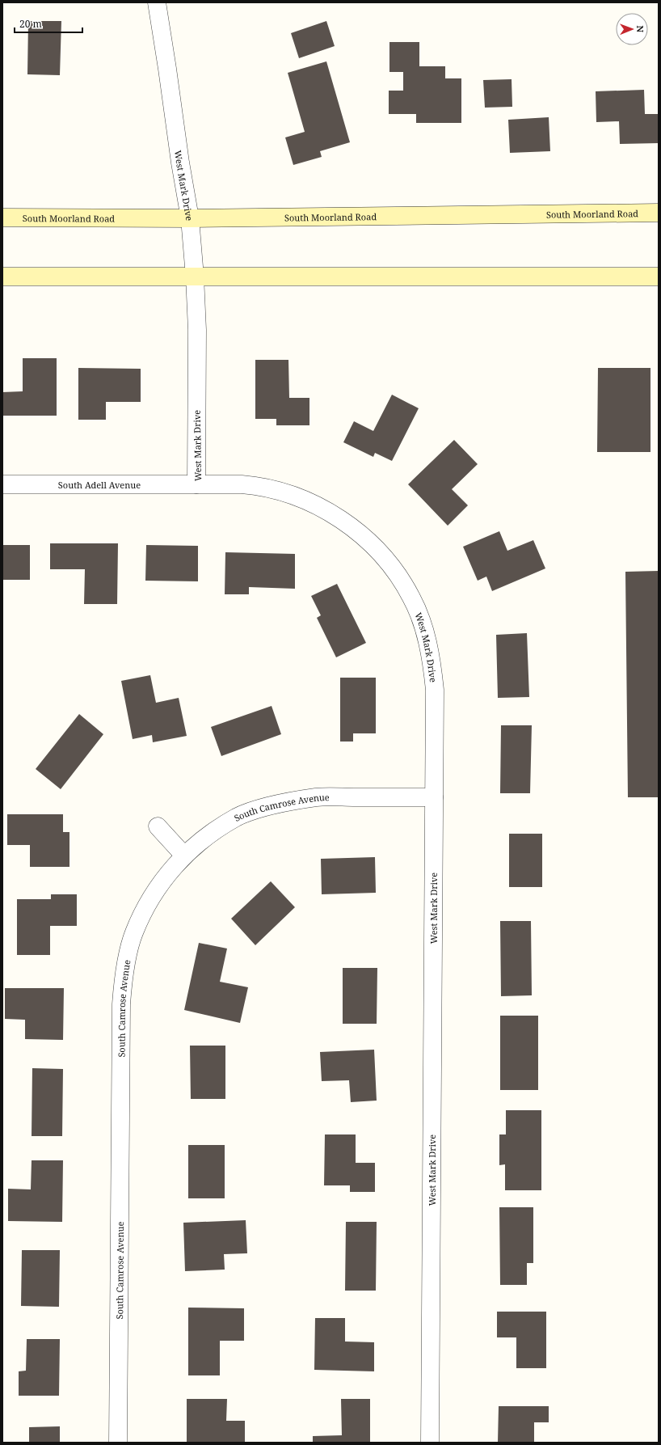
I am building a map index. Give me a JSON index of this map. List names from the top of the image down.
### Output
{
  "streets": {
    "main road": ["South Moorland Road"],
    "street": ["West Mark Drive", "South Adell Avenue", "South Camrose Avenue"]
  },
  "crossings": [
    ["West Mark Drive", "South Moorland Road"],
    ["West Mark Drive", "South Adell Avenue"],
    ["West Mark Drive", "South Camrose Avenue"]
  ],
  "scale_bar": "20 m",
  "north": "right"
}
